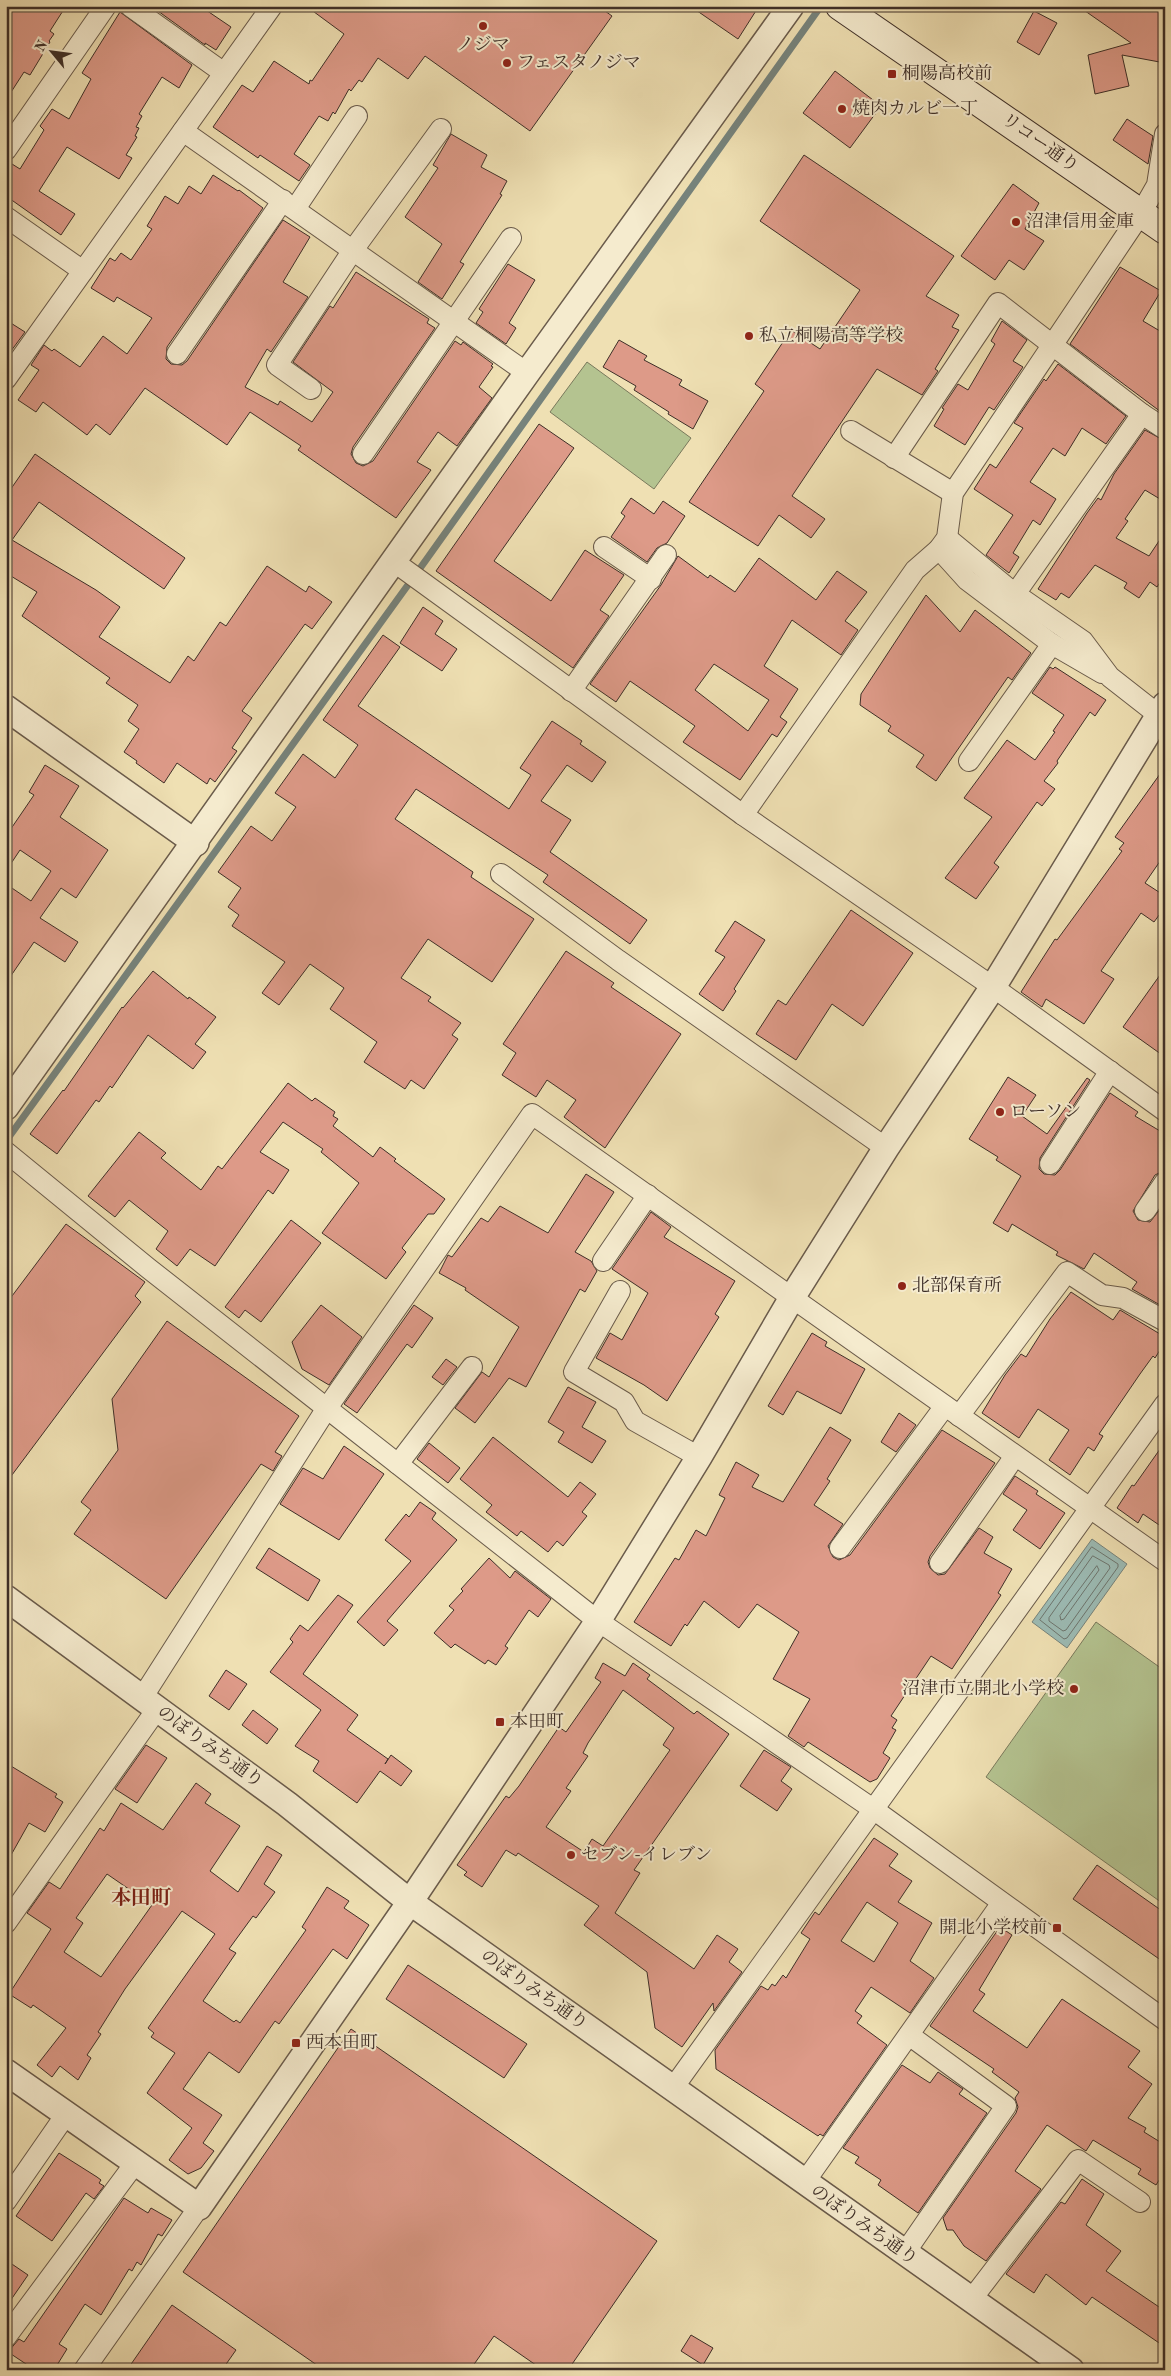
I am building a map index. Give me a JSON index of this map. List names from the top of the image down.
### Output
{
  "streets": {
    "main road": ["リコー通り"],
    "street": ["のぼりみち通り"]
  },
  "districts": ["本田町"],
  "places": {
    "other": [
      "ノジマ",
      "フェスタノジマ",
      "焼肉カルビ一丁",
      "沼津信用金庫",
      "私立桐陽高等学校",
      "ローソン",
      "北部保育所",
      "沼津市立開北小学校",
      "セブン-イレブン"
    ],
    "transit": [
      "桐陽高校前",
      "本田町",
      "開北小学校前",
      "西本田町"
    ]
  },
  "north": "top left"
}
